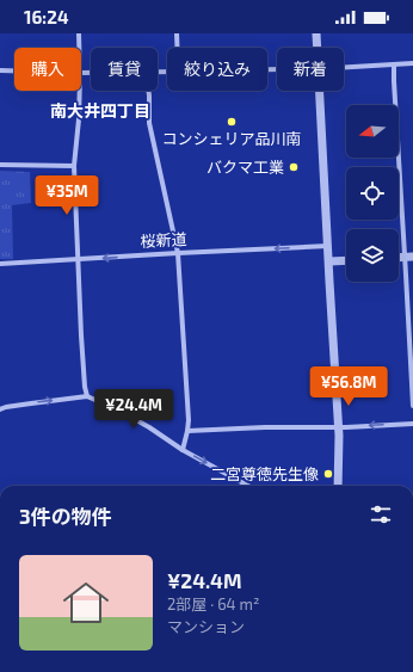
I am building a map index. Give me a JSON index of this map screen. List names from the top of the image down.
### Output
{
  "streets": {
    "street": ["桜新道"]
  },
  "one_way": ["桜新道"],
  "districts": ["南大井四丁目"],
  "places": ["コンシェリア品川南", "バクマ工業", "二宮尊徳先生像"],
  "north": "left",
  "page": {
    "status": "16:24",
    "chip": [
      "購入",
      "賃貸",
      "絞り込み",
      "新着"
    ],
    "price": ["¥35M", "¥56.8M", "¥24.4M"],
    "heading": "3件の物件",
    "list": [
      {
        "name": "¥24.4M",
        "note": "2部屋 · 64 m² · マンション"
      }
    ]
  }
}
